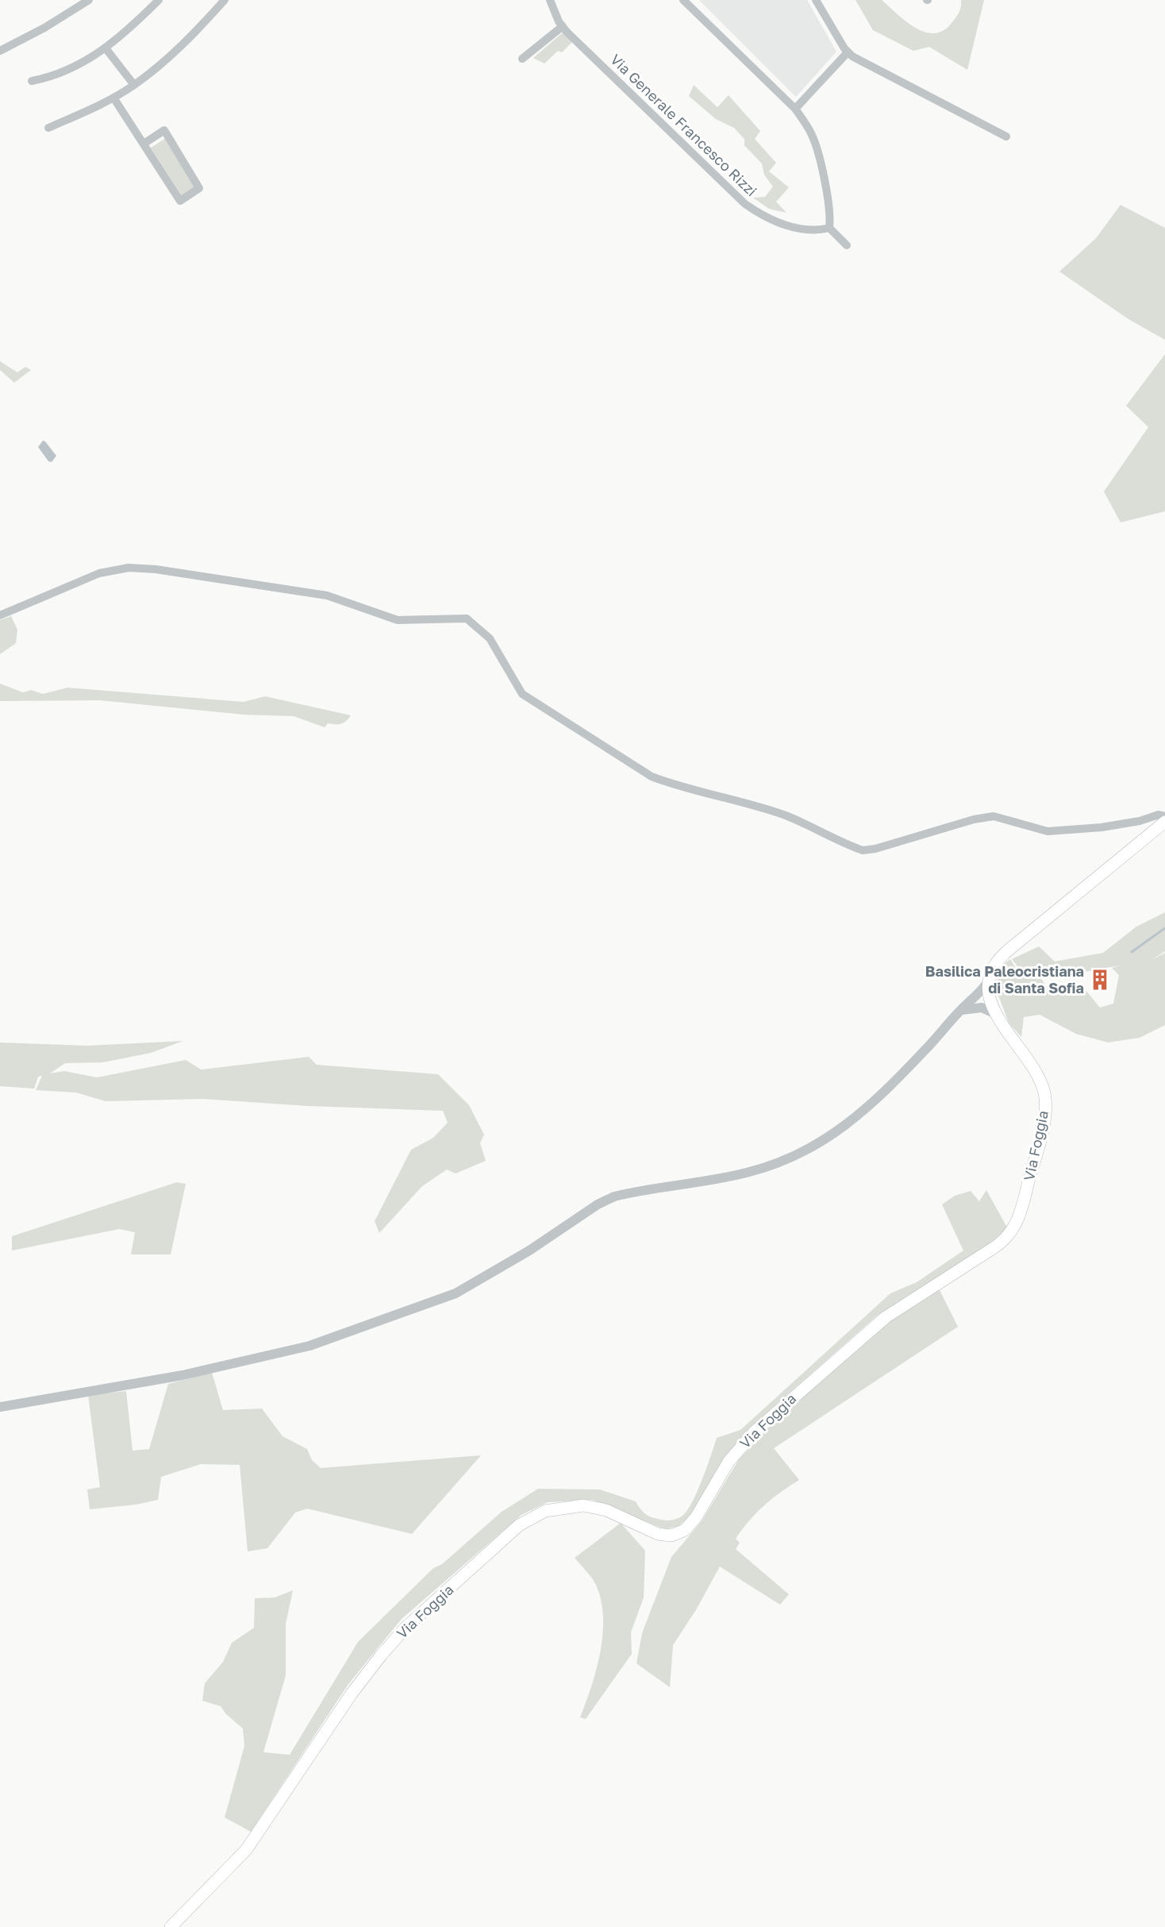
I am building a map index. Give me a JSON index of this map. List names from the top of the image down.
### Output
{
  "streets": {
    "main road": ["Via Foggia"],
    "street": ["Via Generale Francesco Rizzi"]
  },
  "places": {
    "building": ["Basilica Paleocristiana di Santa Sofia"]
  }
}
